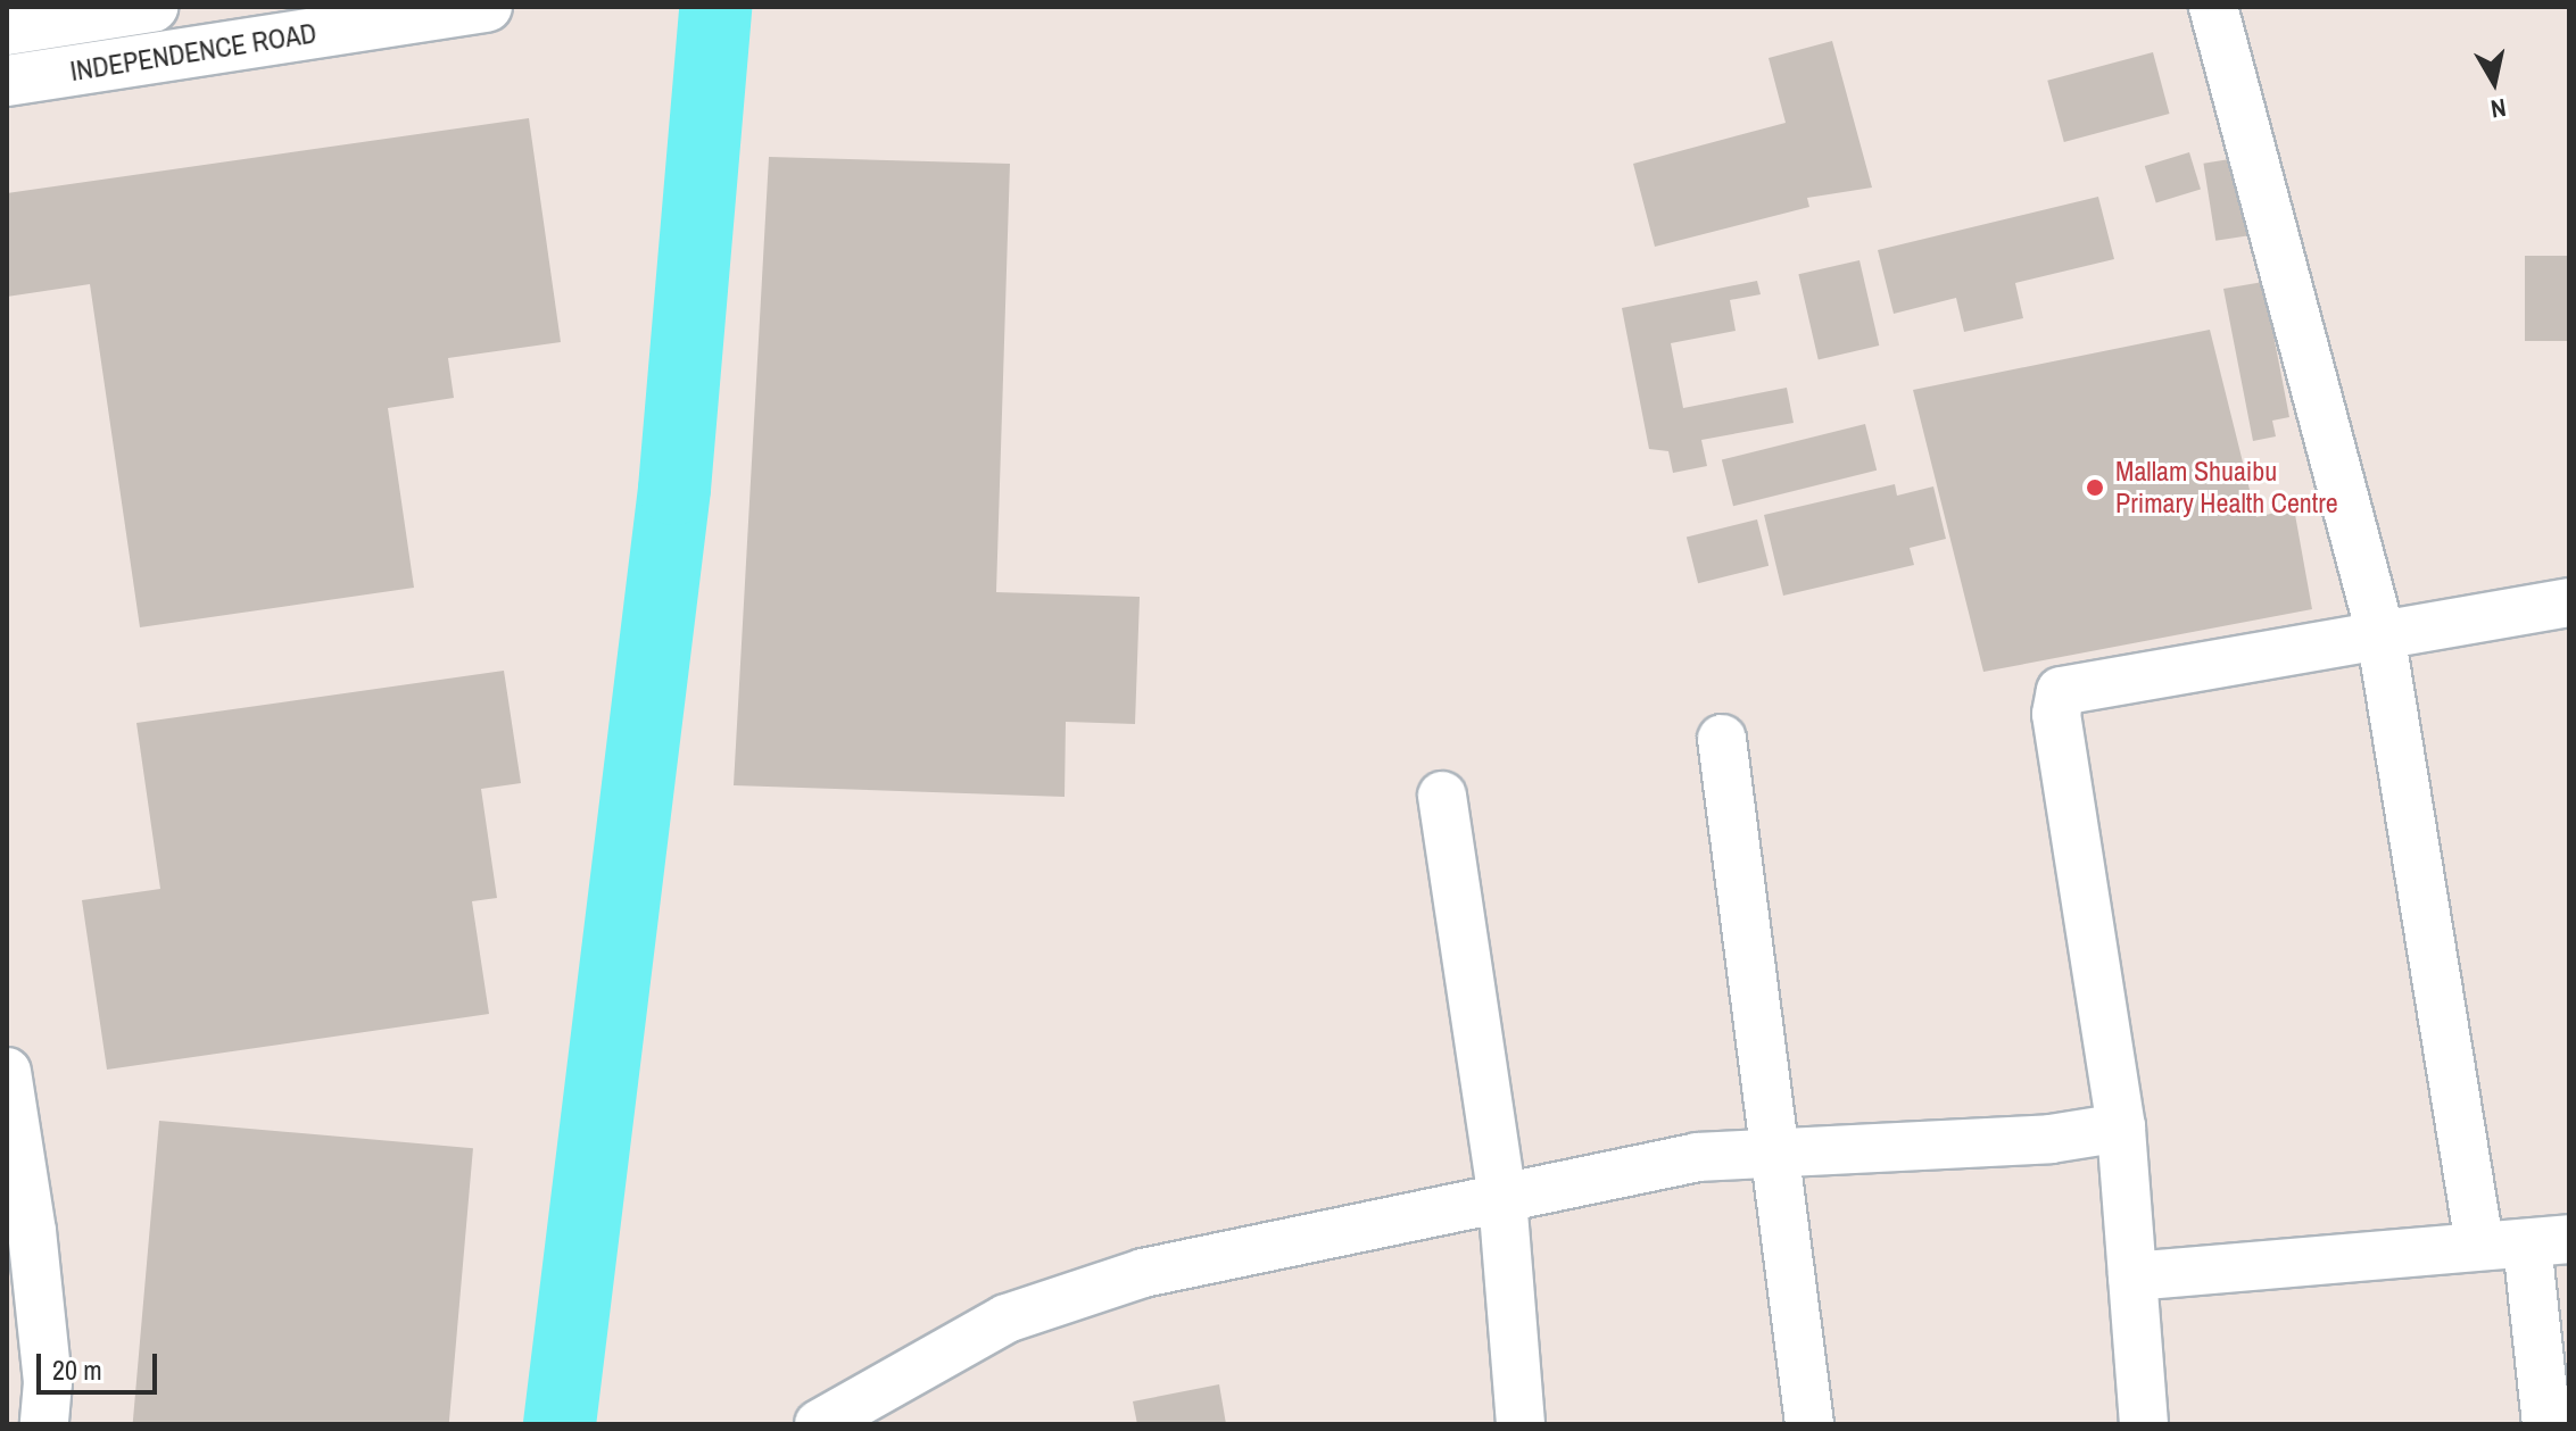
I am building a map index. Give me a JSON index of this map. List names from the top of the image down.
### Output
{
  "streets": {
    "main road": ["INDEPENDENCE ROAD"]
  },
  "places": ["Mallam Shuaibu Primary Health Centre"],
  "scale_bar": "20 m",
  "north": "bottom"
}
